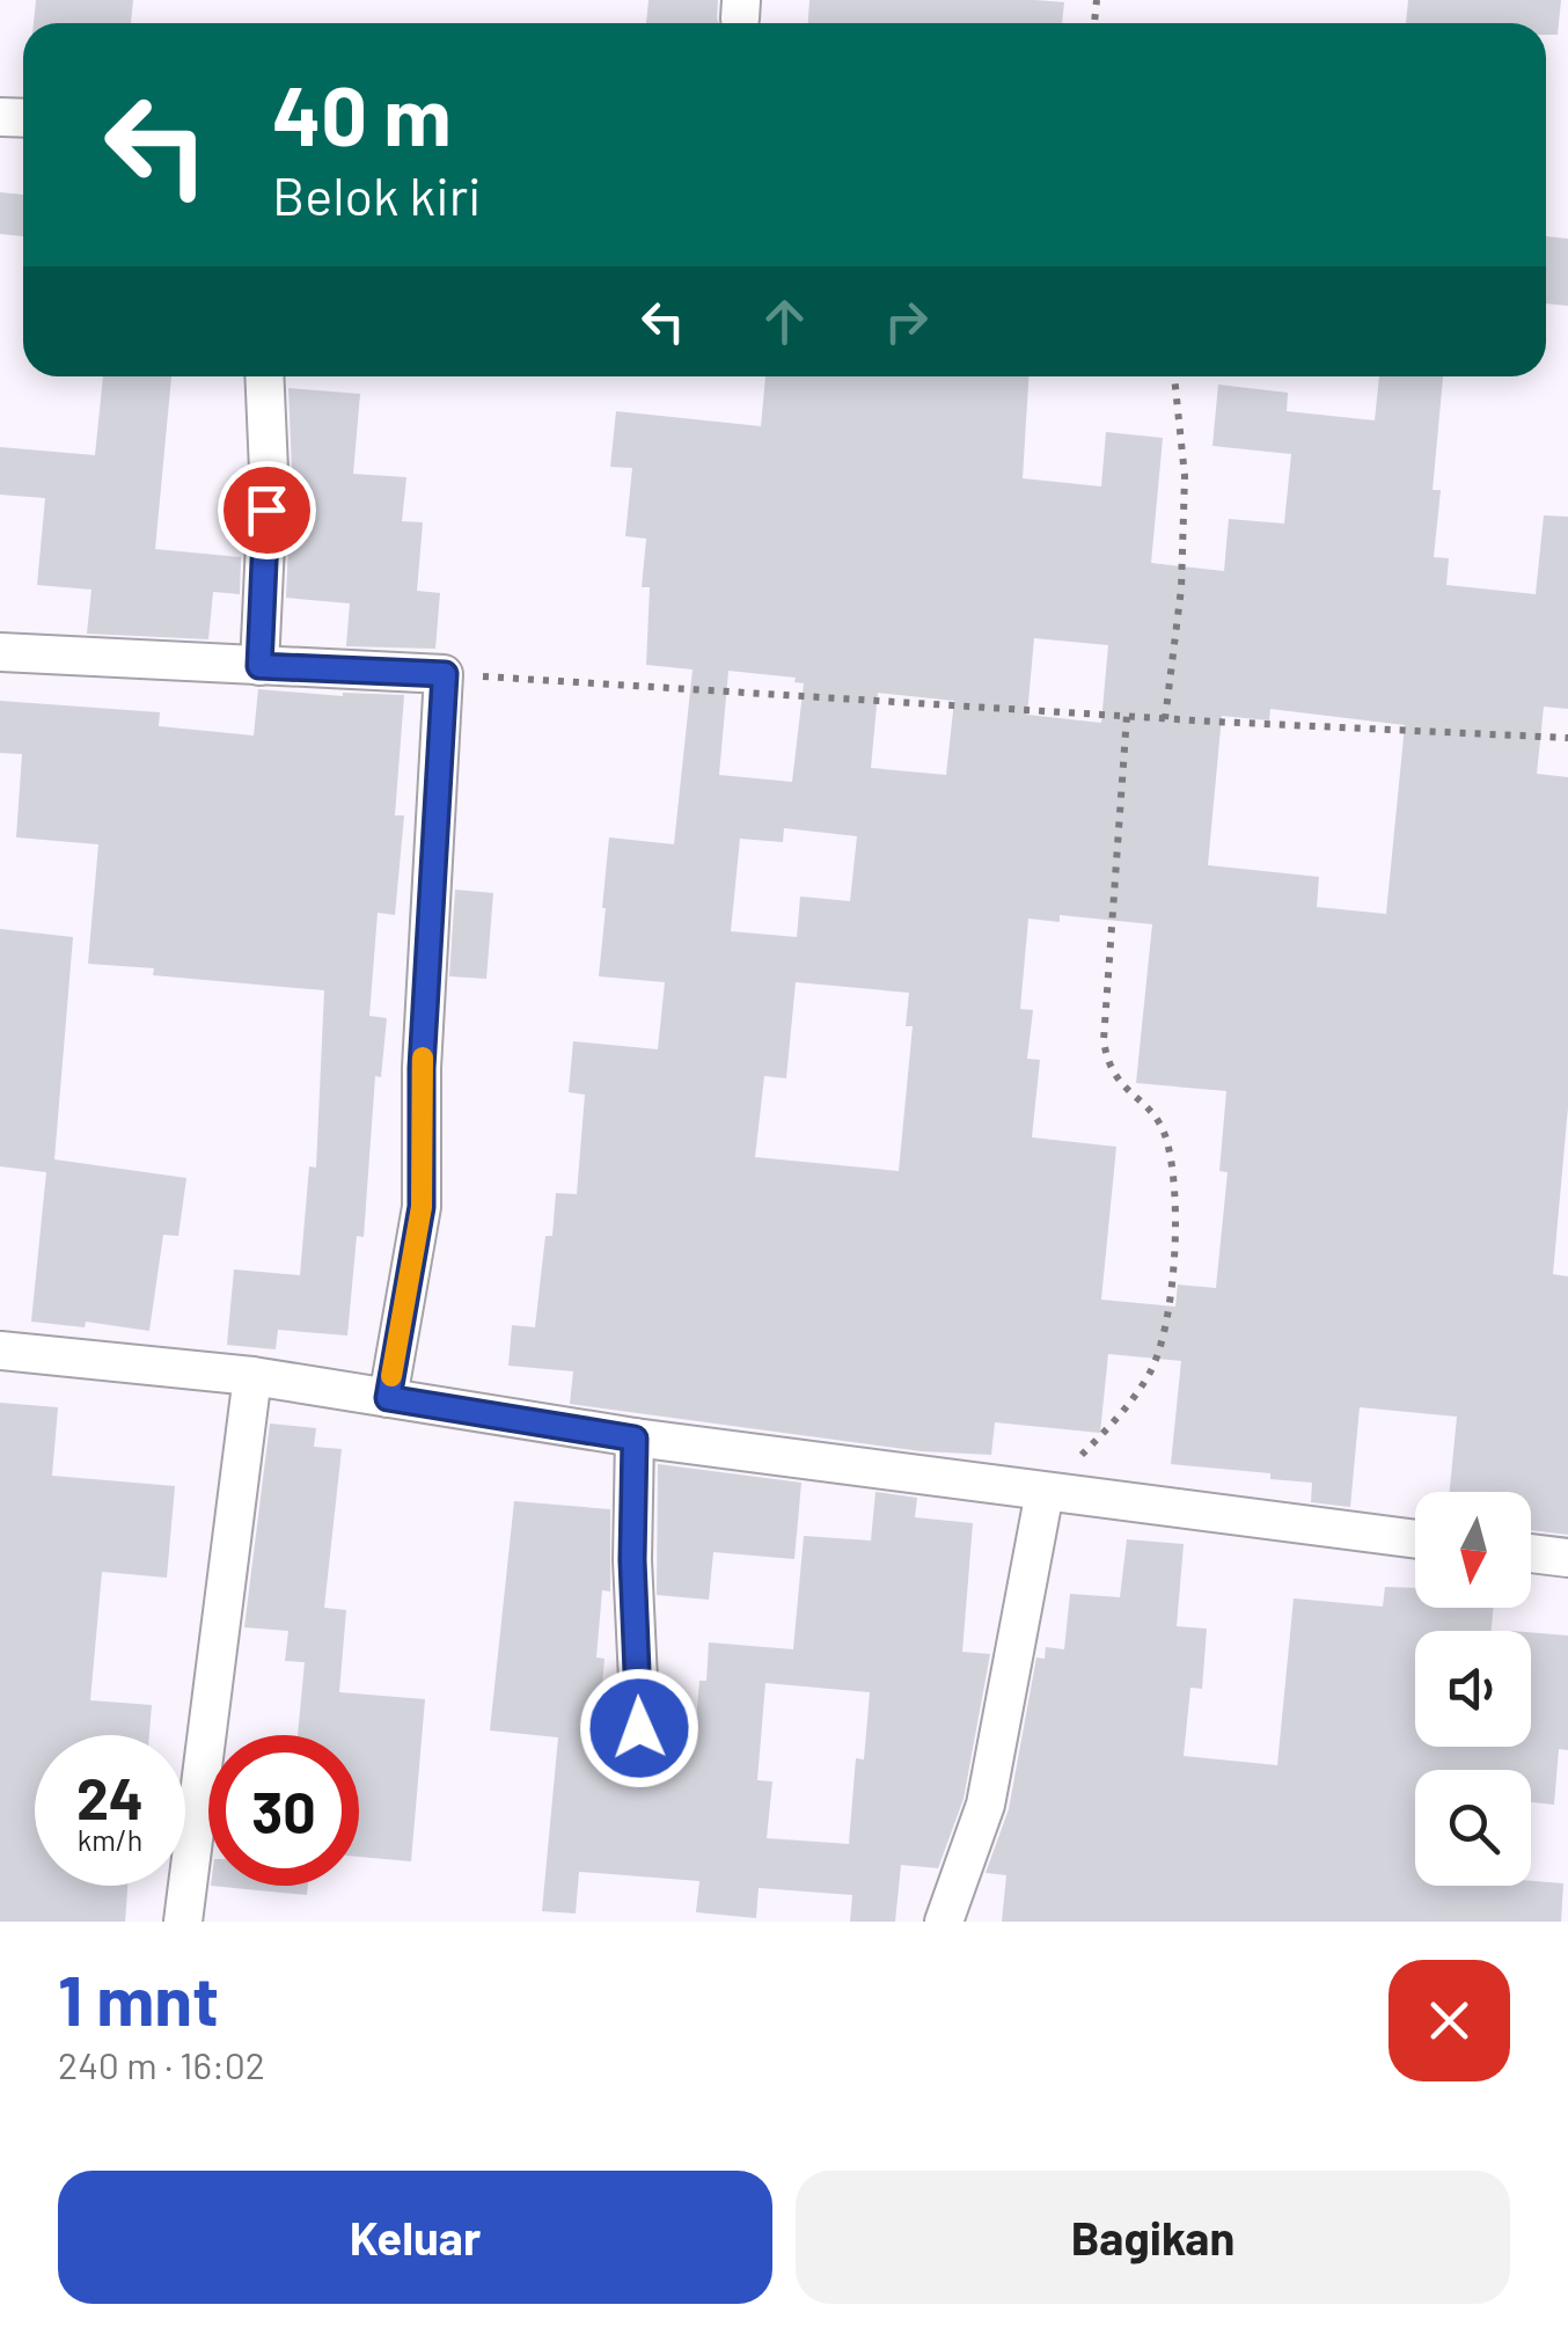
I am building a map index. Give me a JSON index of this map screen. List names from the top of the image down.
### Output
{
  "north": "bottom",
  "page": {
    "turn": ["40 m", "Belok kiri"],
    "speed": "24 km/h",
    "limit": "30",
    "heading": ["1 mnt", "240 m · 16:02"],
    "buttons": ["Keluar", "Bagikan"]
  }
}
